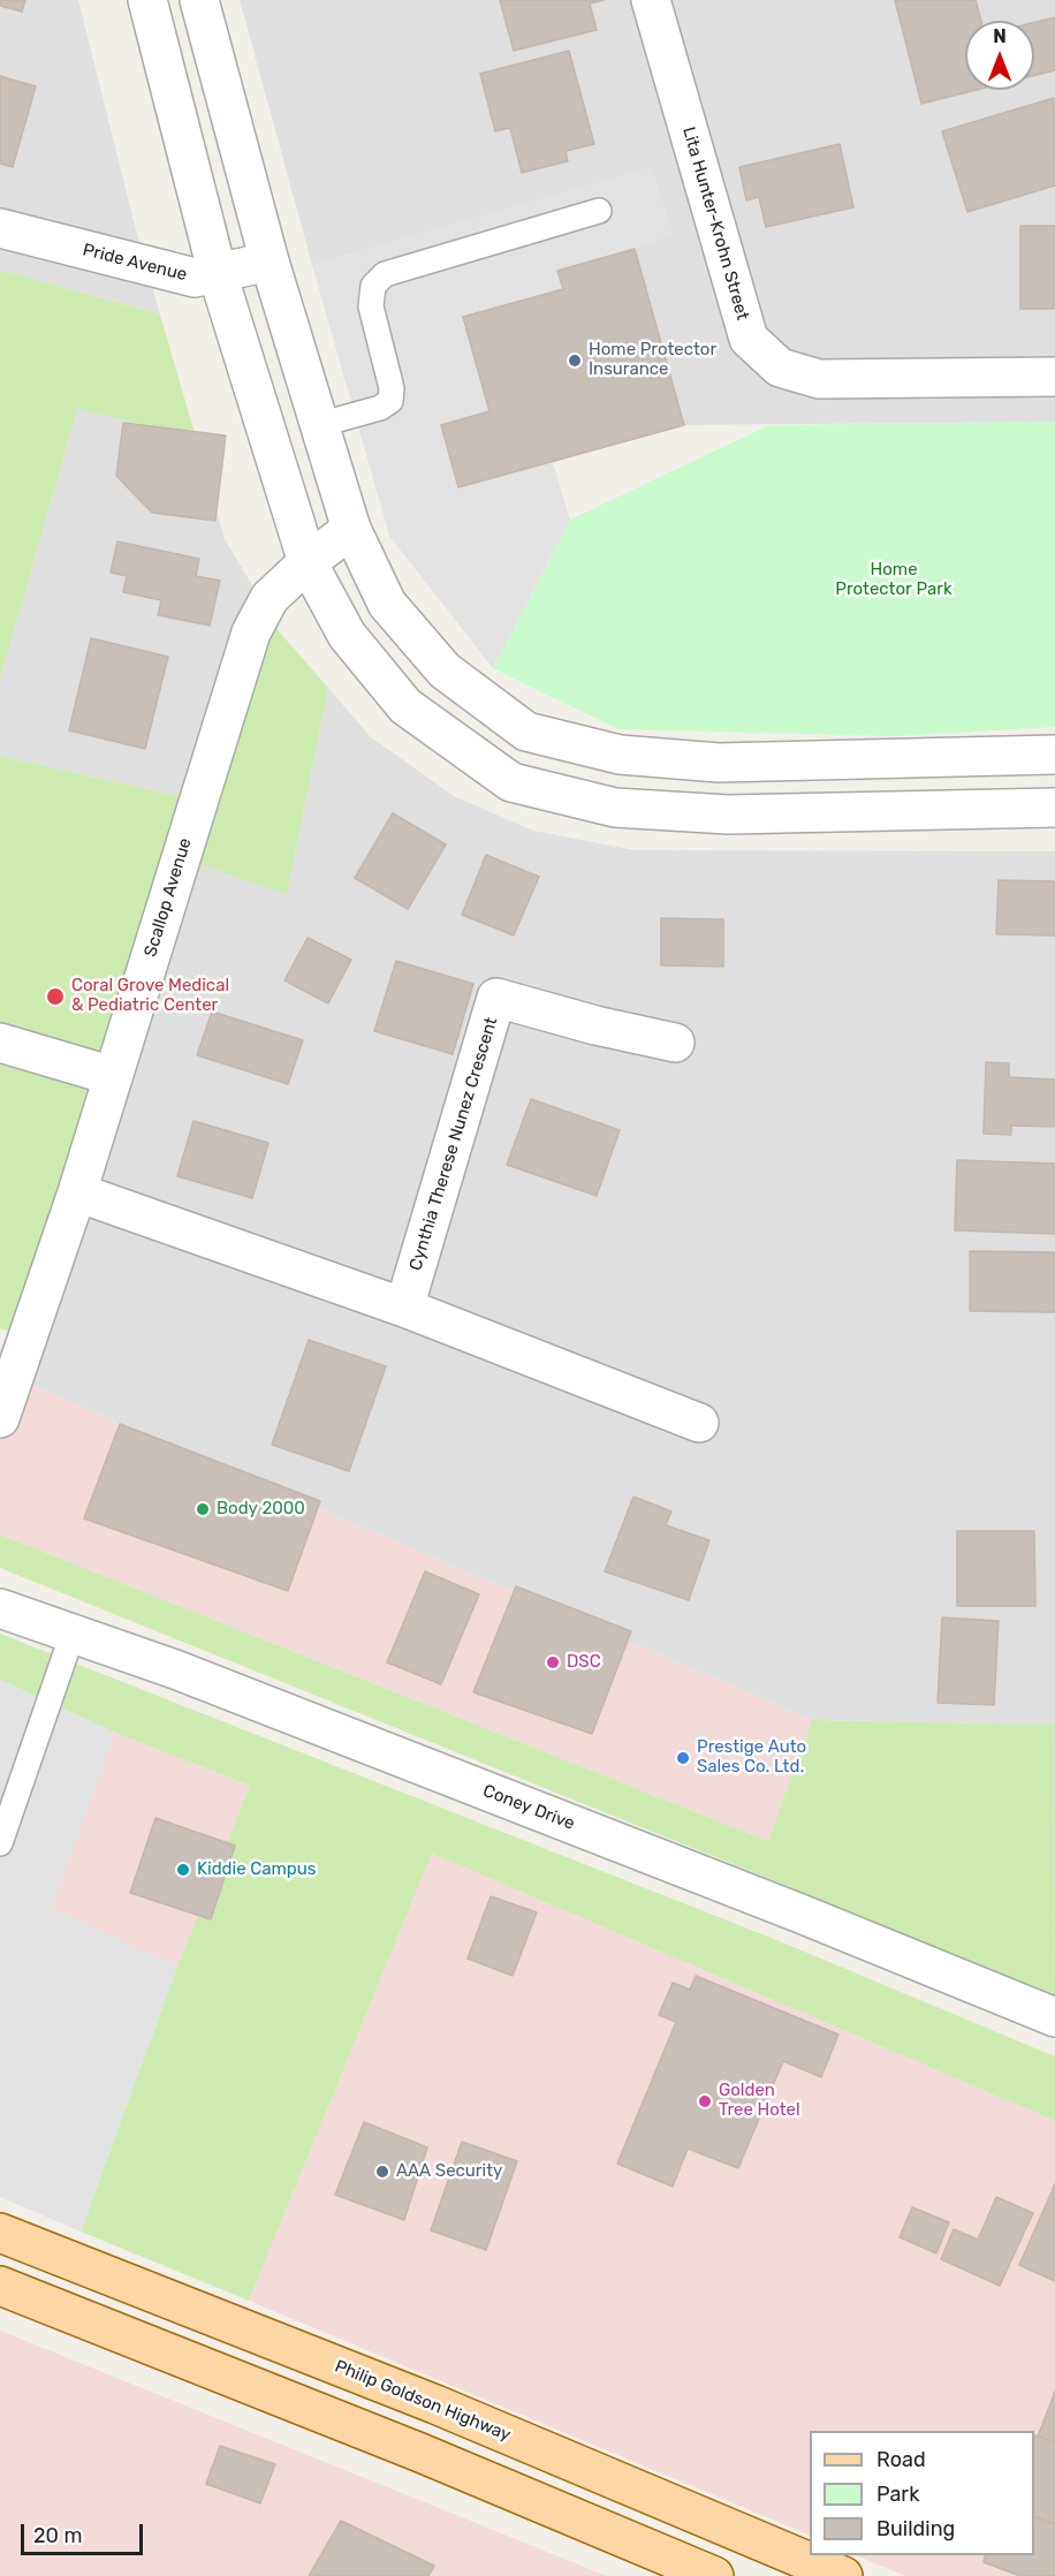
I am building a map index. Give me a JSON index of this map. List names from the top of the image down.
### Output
{
  "streets": {
    "main road": ["Philip Goldson Highway"],
    "street": [
      "Lita Hunter-Krohn Street",
      "Pride Avenue",
      "Scallop Avenue",
      "Cynthia Therese Nunez Crescent",
      "Coney Drive"
    ]
  },
  "parks": ["Home Protector Park"],
  "places": [
    "Home Protector Insurance",
    "Coral Grove Medical & Pediatric Center",
    "Body 2000",
    "DSC",
    "Prestige Auto Sales Co. Ltd.",
    "Kiddie Campus",
    "Golden Tree Hotel",
    "AAA Security"
  ],
  "legend": ["Road", "Park", "Building"],
  "scale_bar": "20 m",
  "north": "top"
}
